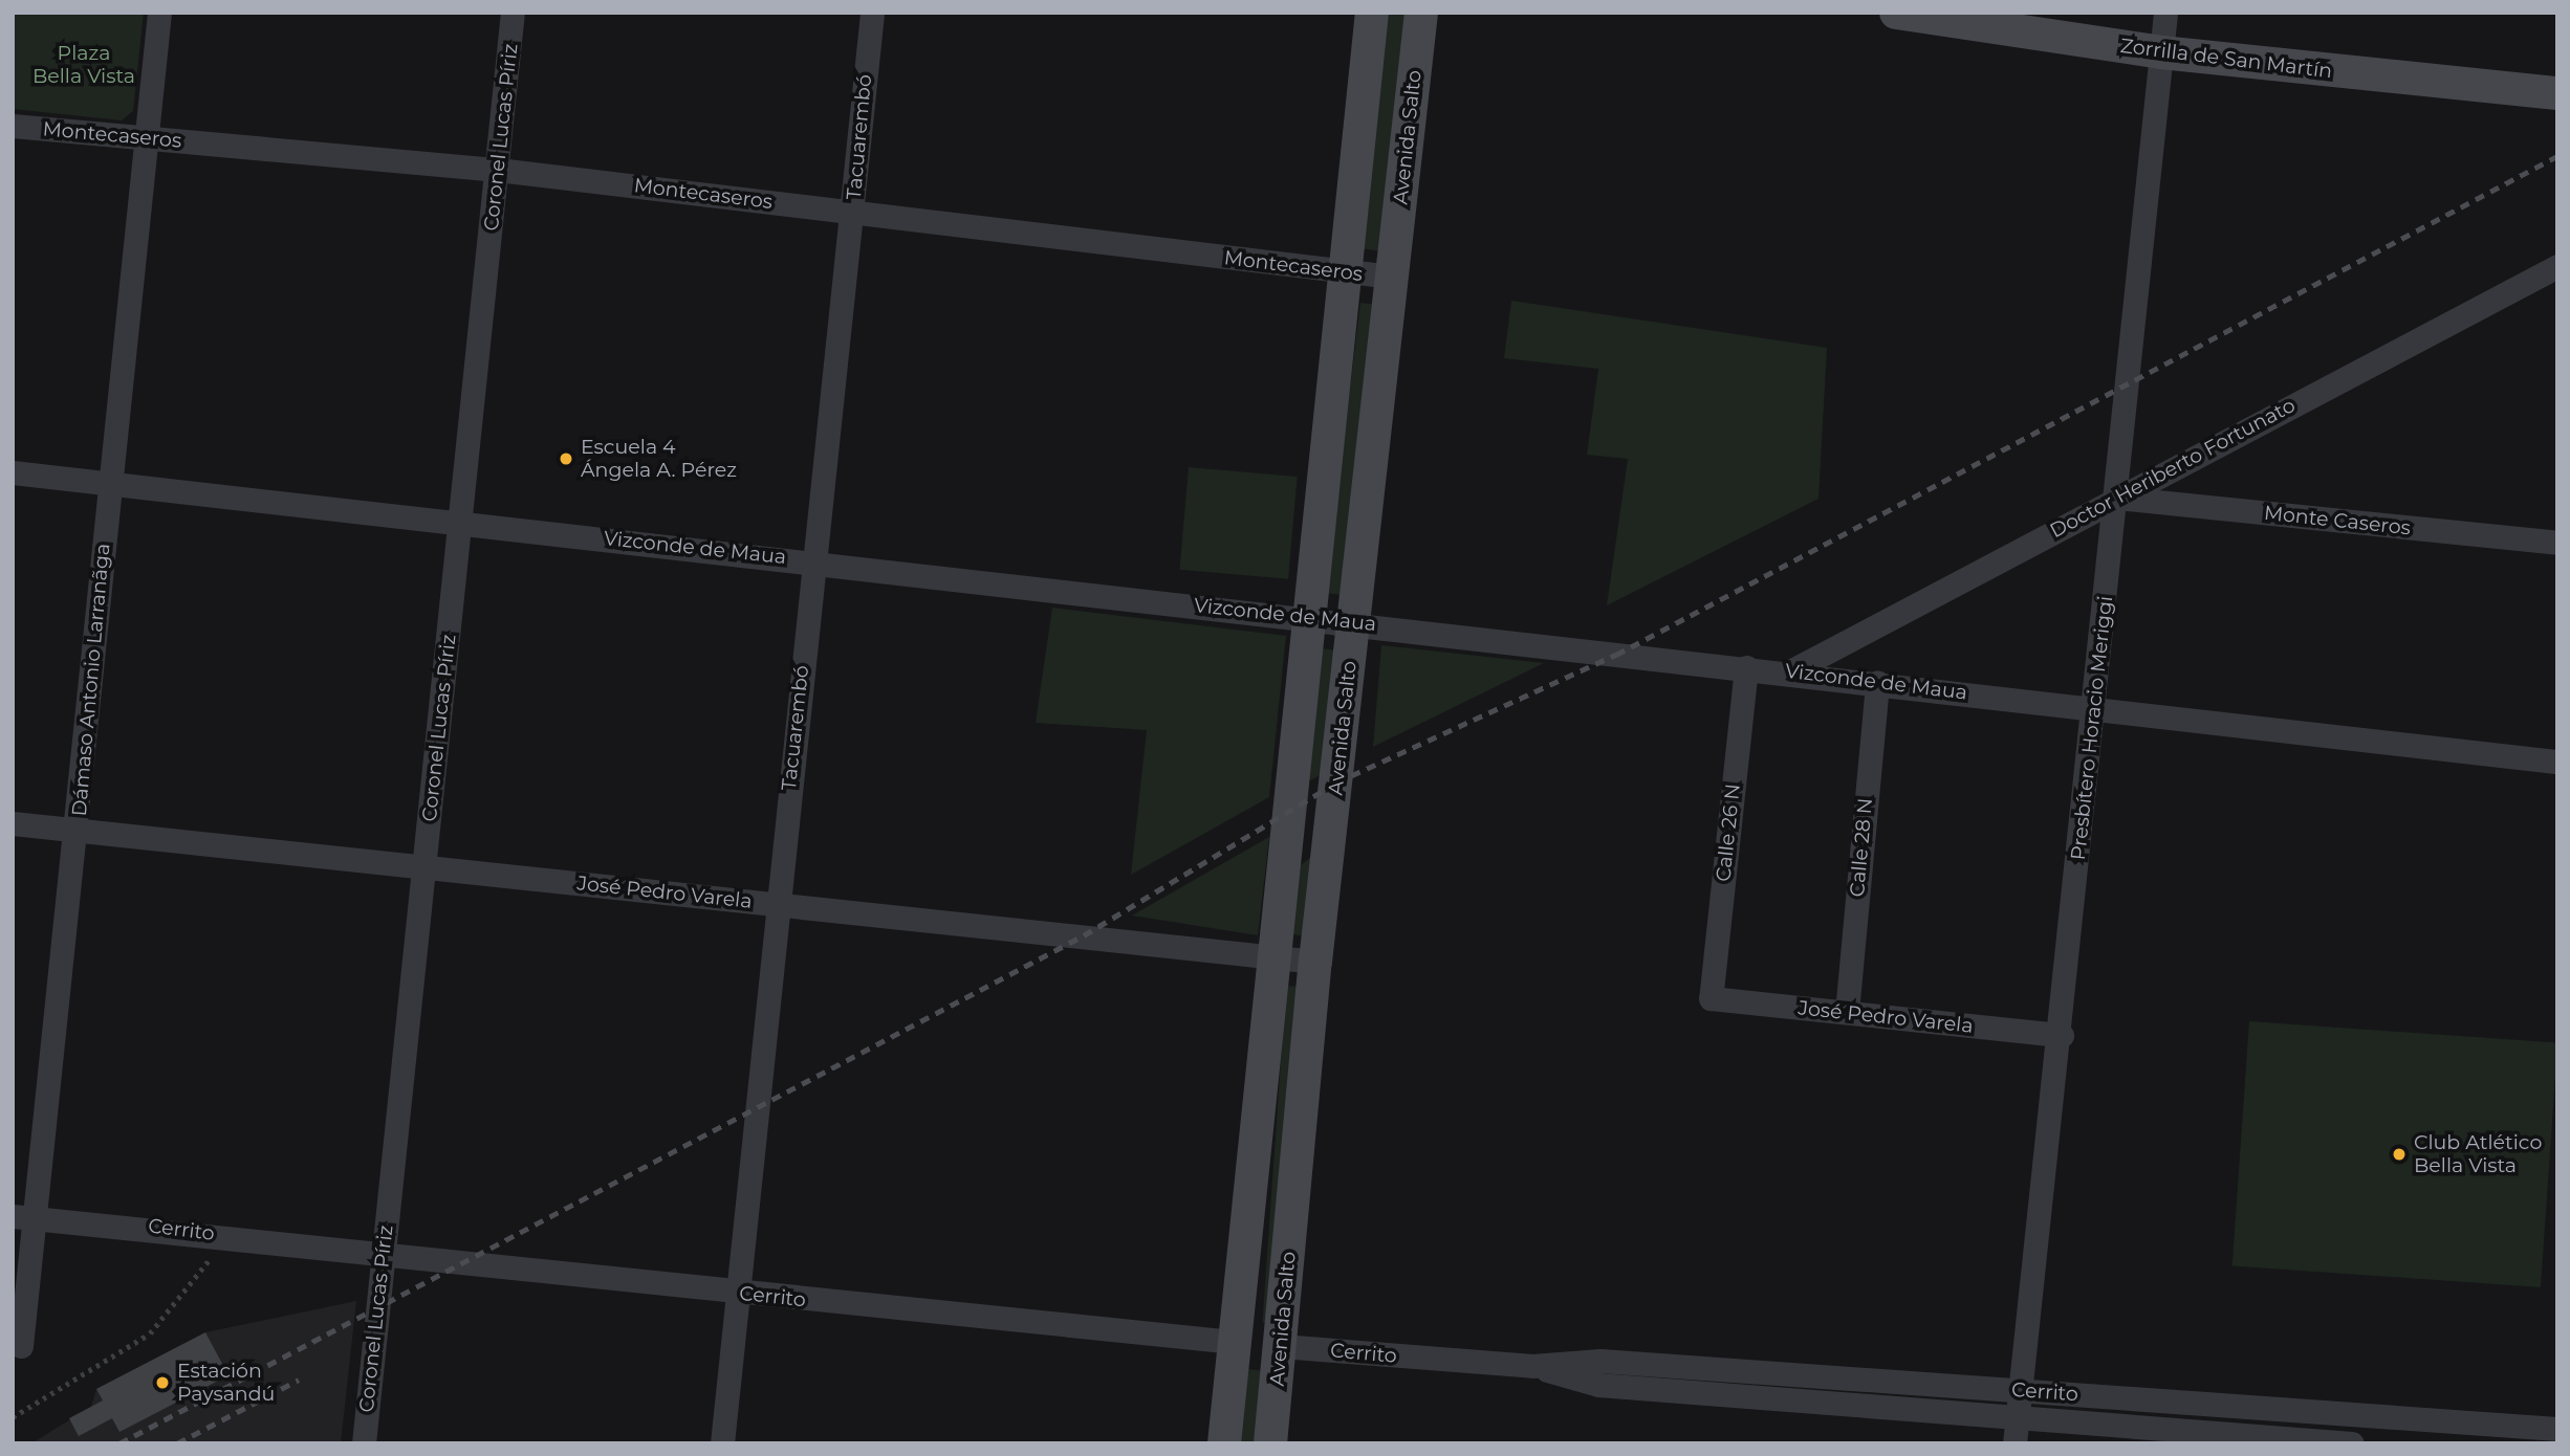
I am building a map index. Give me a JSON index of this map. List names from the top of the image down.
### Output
{
  "streets": {
    "street": [
      "Zorrilla de San Martín",
      "Montecaseros",
      "Coronel Lucas Píriz",
      "Tacuarembó",
      "Avenida Salto",
      "Doctor Heriberto Fortunato",
      "Monte Caseros",
      "Vizconde de Maua",
      "Dámaso Antonio Larranãga",
      "Presbítero Horacio Meriggi",
      "Calle 26 N",
      "Calle 28 N",
      "José Pedro Varela",
      "Cerrito"
    ]
  },
  "crossings": [
    ["Zorrilla de San Martín", "Presbítero Horacio Meriggi"],
    ["Montecaseros", "Coronel Lucas Píriz"],
    ["Montecaseros", "Tacuarembó"],
    ["Montecaseros", "Avenida Salto"],
    ["Montecaseros", "Dámaso Antonio Larranãga"],
    ["Coronel Lucas Píriz", "Vizconde de Maua"],
    ["Coronel Lucas Píriz", "José Pedro Varela"],
    ["Coronel Lucas Píriz", "Cerrito"],
    ["Tacuarembó", "Vizconde de Maua"],
    ["Tacuarembó", "José Pedro Varela"],
    ["Tacuarembó", "Cerrito"],
    ["Avenida Salto", "Vizconde de Maua"],
    ["Avenida Salto", "José Pedro Varela"],
    ["Avenida Salto", "Cerrito"],
    ["Doctor Heriberto Fortunato", "Monte Caseros"],
    ["Doctor Heriberto Fortunato", "Vizconde de Maua"],
    ["Doctor Heriberto Fortunato", "Presbítero Horacio Meriggi"],
    ["Monte Caseros", "Presbítero Horacio Meriggi"],
    ["Vizconde de Maua", "Dámaso Antonio Larranãga"],
    ["Vizconde de Maua", "Presbítero Horacio Meriggi"],
    ["Vizconde de Maua", "Calle 26 N"],
    ["Vizconde de Maua", "Calle 28 N"],
    ["Dámaso Antonio Larranãga", "José Pedro Varela"],
    ["Dámaso Antonio Larranãga", "Cerrito"],
    ["Presbítero Horacio Meriggi", "José Pedro Varela"],
    ["Presbítero Horacio Meriggi", "Cerrito"],
    ["Calle 26 N", "José Pedro Varela"],
    ["Calle 28 N", "José Pedro Varela"]
  ],
  "parks": ["Plaza Bella Vista"],
  "places": ["Escuela 4 Ángela A. Pérez", "Club Atlético Bella Vista", "Estación Paysandú"]
}
